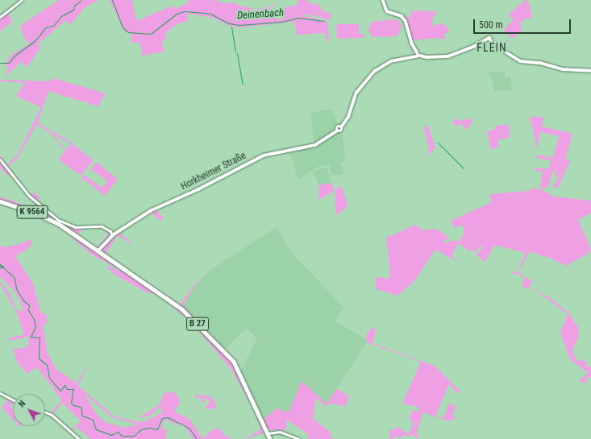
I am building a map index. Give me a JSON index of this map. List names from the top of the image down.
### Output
{
  "streets": {
    "main road": ["Horkheimer Straße", "K 9564", "B 27"]
  },
  "crossings": [
    ["Horkheimer Straße", "B 27"],
    ["K 9564", "B 27"]
  ],
  "districts": ["FLEIN"],
  "water": ["Deinenbach"],
  "scale_bar": "500 m",
  "north": "top left"
}
